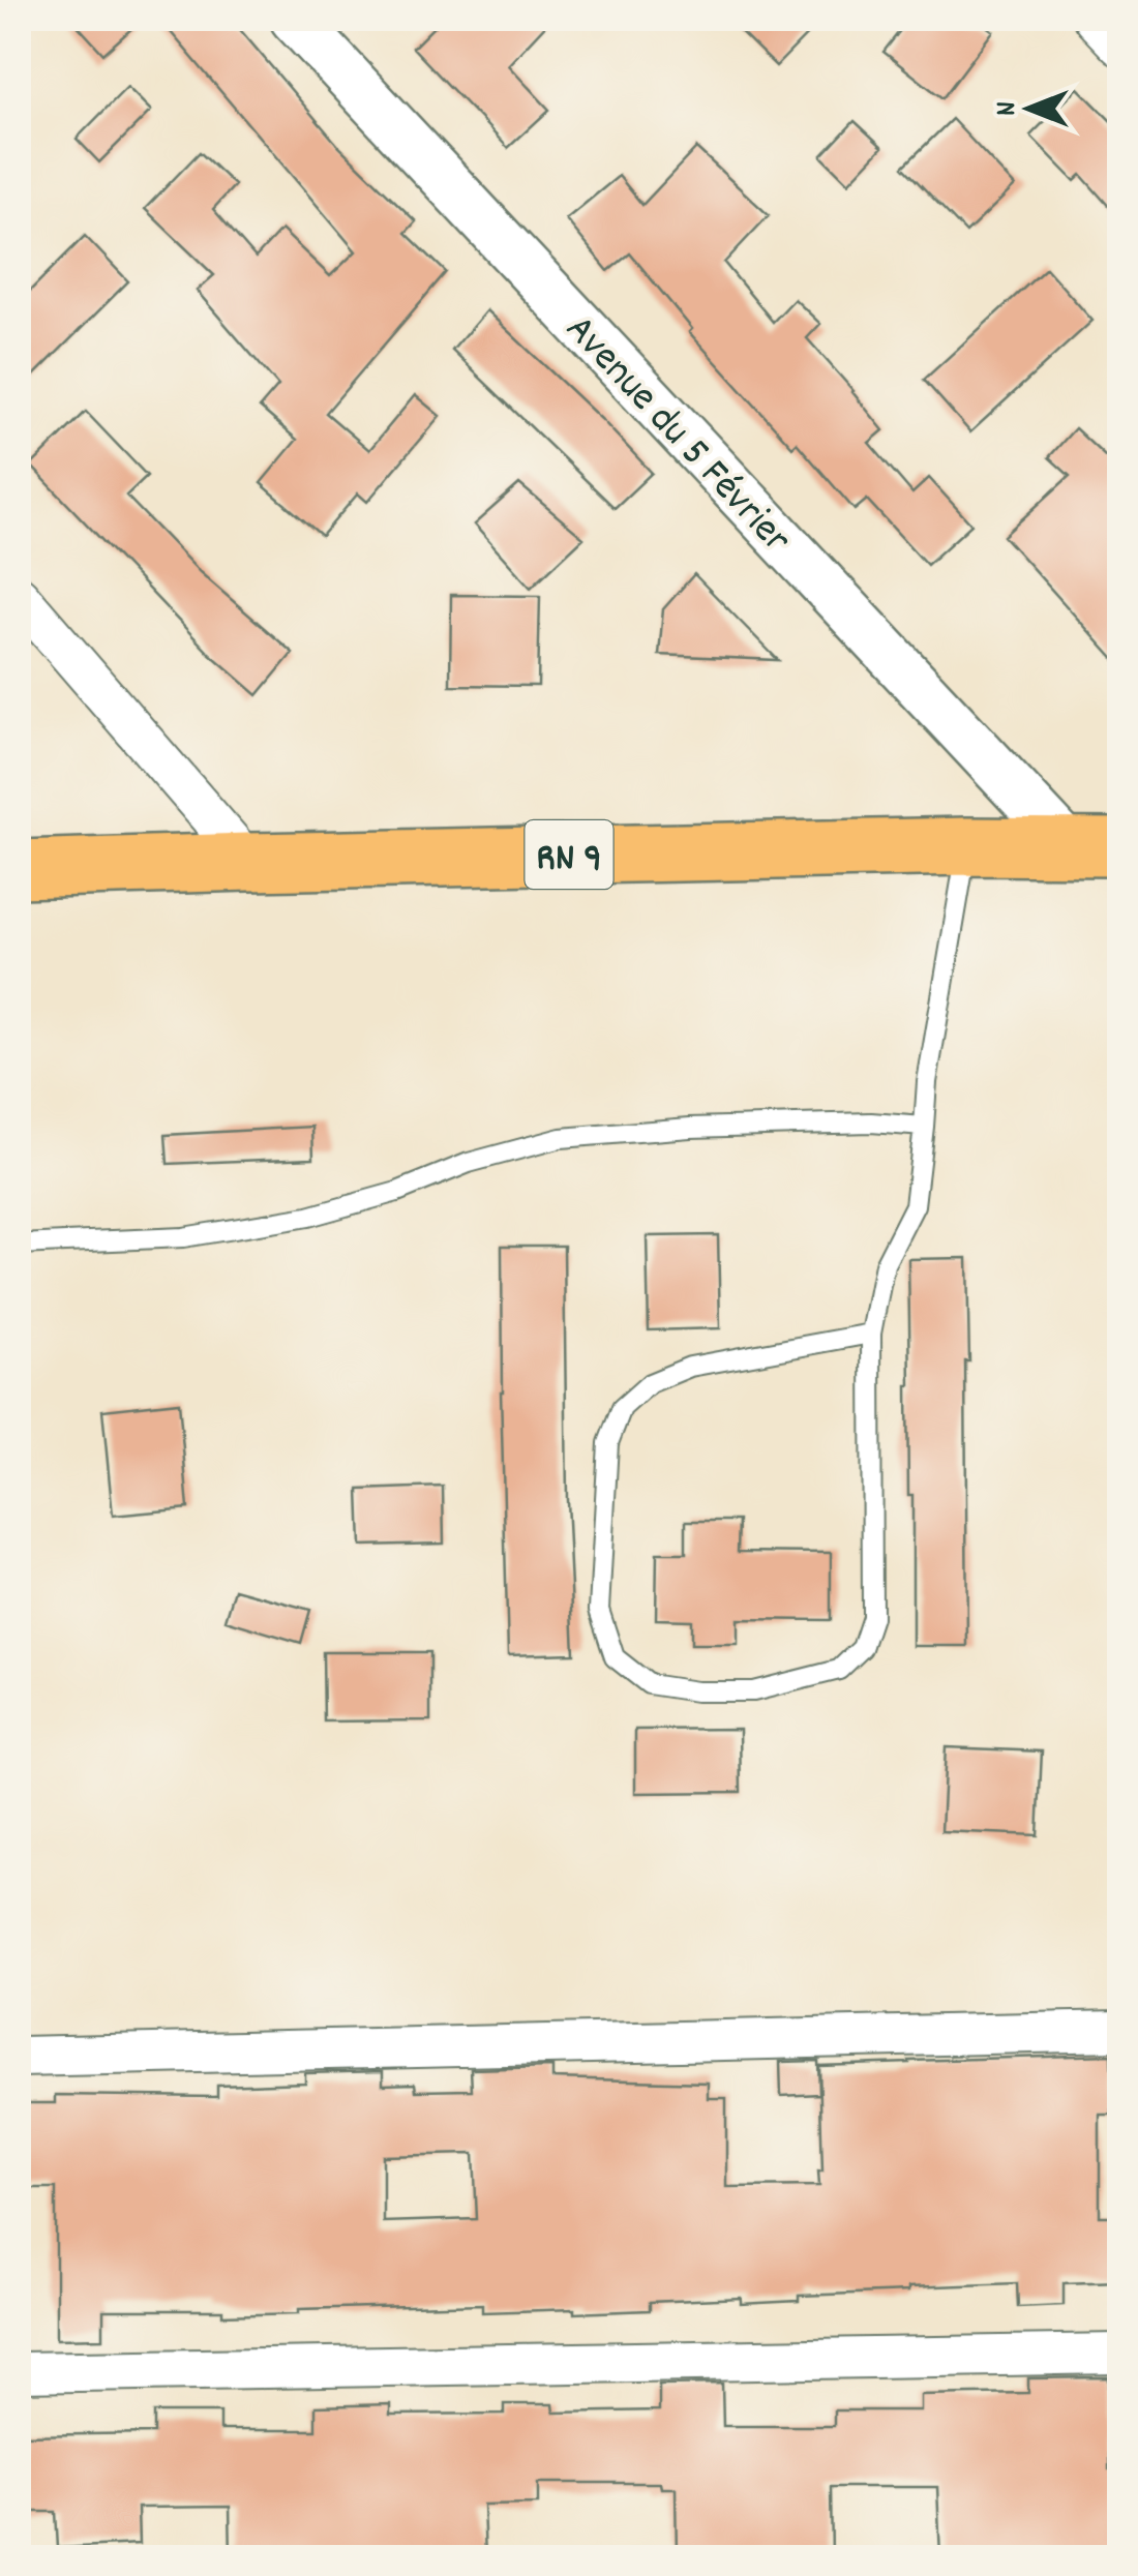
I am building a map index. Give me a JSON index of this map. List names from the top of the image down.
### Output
{
  "streets": {
    "main road": ["RN 9"],
    "street": ["Avenue du 5 Février"]
  },
  "crossings": [
    ["Avenue du 5 Février", "RN 9"]
  ],
  "north": "left"
}
